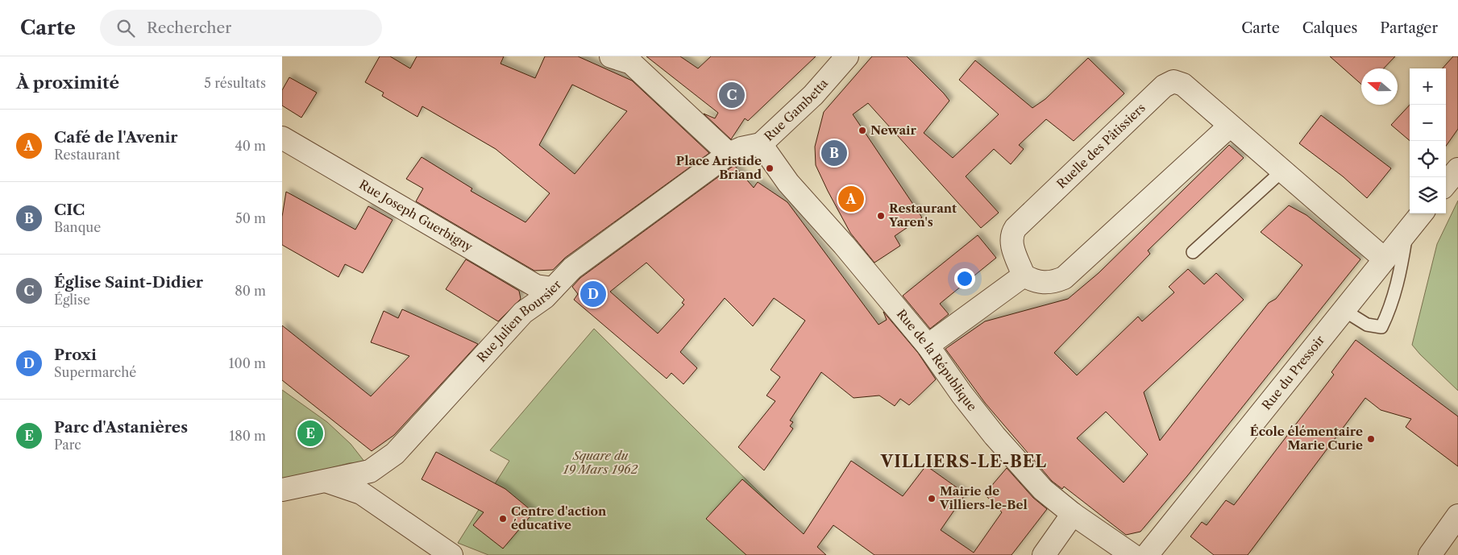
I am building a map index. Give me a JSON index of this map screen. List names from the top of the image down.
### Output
{
  "streets": {
    "street": [
      "Rue Gambetta",
      "Ruelle des Pâtissiers",
      "Rue Joseph Guerbigny",
      "Rue Julien Boursier",
      "Rue de la République",
      "Rue du Pressoir"
    ]
  },
  "crossings": [
    ["Rue Gambetta", "Rue Julien Boursier"],
    ["Rue Gambetta", "Rue de la République"],
    ["Ruelle des Pâtissiers", "Rue du Pressoir"],
    ["Rue Joseph Guerbigny", "Rue Julien Boursier"],
    ["Rue Julien Boursier", "Rue de la République"]
  ],
  "districts": ["VILLIERS-LE-BEL"],
  "parks": ["Square du 19 Mars 1962"],
  "places": [
    "Newair",
    "Place Aristide Briand",
    "Restaurant Yaren's",
    "École élémentaire Marie Curie",
    "Mairie de Villiers-le-Bel",
    "Centre d'action éducative"
  ],
  "north": "left",
  "page": {
    "header": "Carte",
    "search": "Rechercher",
    "nav": ["Carte", "Calques", "Partager"],
    "heading": ["À proximité", "5 résultats"],
    "map_buttons": ["+", "−"],
    "pins": [
      "C",
      "B",
      "A",
      "D",
      "E"
    ],
    "list": [
      {
        "mark": "A",
        "name": "Café de l'Avenir",
        "note": "Restaurant",
        "value": "40 m"
      },
      {
        "mark": "B",
        "name": "CIC",
        "note": "Banque",
        "value": "50 m"
      },
      {
        "mark": "C",
        "name": "Église Saint-Didier",
        "note": "Église",
        "value": "80 m"
      },
      {
        "mark": "D",
        "name": "Proxi",
        "note": "Supermarché",
        "value": "100 m"
      },
      {
        "mark": "E",
        "name": "Parc d'Astanières",
        "note": "Parc",
        "value": "180 m"
      }
    ]
  }
}
